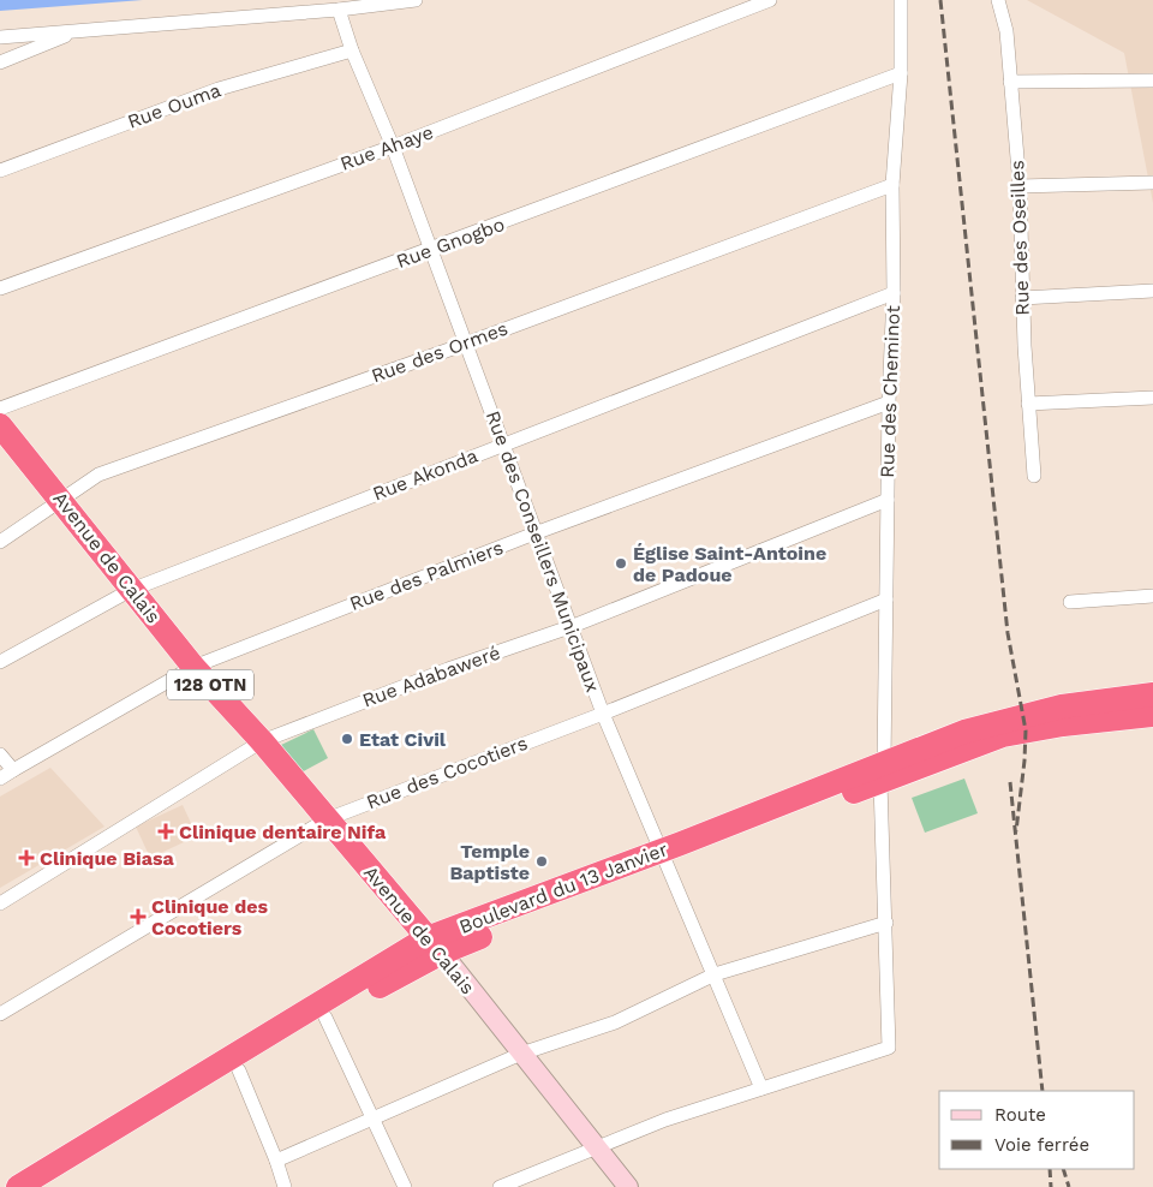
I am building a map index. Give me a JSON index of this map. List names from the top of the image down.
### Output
{
  "streets": {
    "highway": ["Avenue de Calais", "128 OTN", "Boulevard du 13 Janvier"],
    "street": [
      "Rue Ouma",
      "Rue Ahaye",
      "Rue des Oseilles",
      "Rue Gnogbo",
      "Rue des Ormes",
      "Rue des Cheminot",
      "Rue Akonda",
      "Rue des Conseillers Municipaux",
      "Rue des Palmiers",
      "Rue Adabaweré",
      "Rue des Cocotiers"
    ]
  },
  "crossings": [
    ["Rue Ouma", "Rue des Conseillers Municipaux"],
    ["Rue Ahaye", "Rue des Conseillers Municipaux"],
    ["Rue Gnogbo", "Rue des Cheminot"],
    ["Rue Gnogbo", "Rue des Conseillers Municipaux"],
    ["Rue des Ormes", "Rue des Cheminot"],
    ["Rue des Ormes", "Rue des Conseillers Municipaux"],
    ["Rue des Ormes", "Avenue de Calais"],
    ["Rue des Cheminot", "Rue Akonda"],
    ["Rue des Cheminot", "Rue des Conseillers Municipaux"],
    ["Rue des Cheminot", "Rue des Palmiers"],
    ["Rue des Cheminot", "Rue Adabaweré"],
    ["Rue des Cheminot", "Rue des Cocotiers"],
    ["Rue des Cheminot", "Boulevard du 13 Janvier"],
    ["Rue Akonda", "Rue des Conseillers Municipaux"],
    ["Rue Akonda", "Avenue de Calais"],
    ["Rue des Conseillers Municipaux", "Rue des Palmiers"],
    ["Rue des Conseillers Municipaux", "Rue Adabaweré"],
    ["Rue des Conseillers Municipaux", "Rue des Cocotiers"],
    ["Rue des Conseillers Municipaux", "Boulevard du 13 Janvier"],
    ["Avenue de Calais", "Rue des Palmiers"],
    ["Avenue de Calais", "Rue Adabaweré"],
    ["Avenue de Calais", "Rue des Cocotiers"],
    ["Avenue de Calais", "Boulevard du 13 Janvier"]
  ],
  "places": {
    "other": ["Église Saint-Antoine de Padoue", "Etat Civil", "Temple Baptiste"],
    "health": ["Clinique dentaire Nifa", "Clinique Biasa", "Clinique des Cocotiers"]
  },
  "legend": ["Route", "Voie ferrée"]
}
